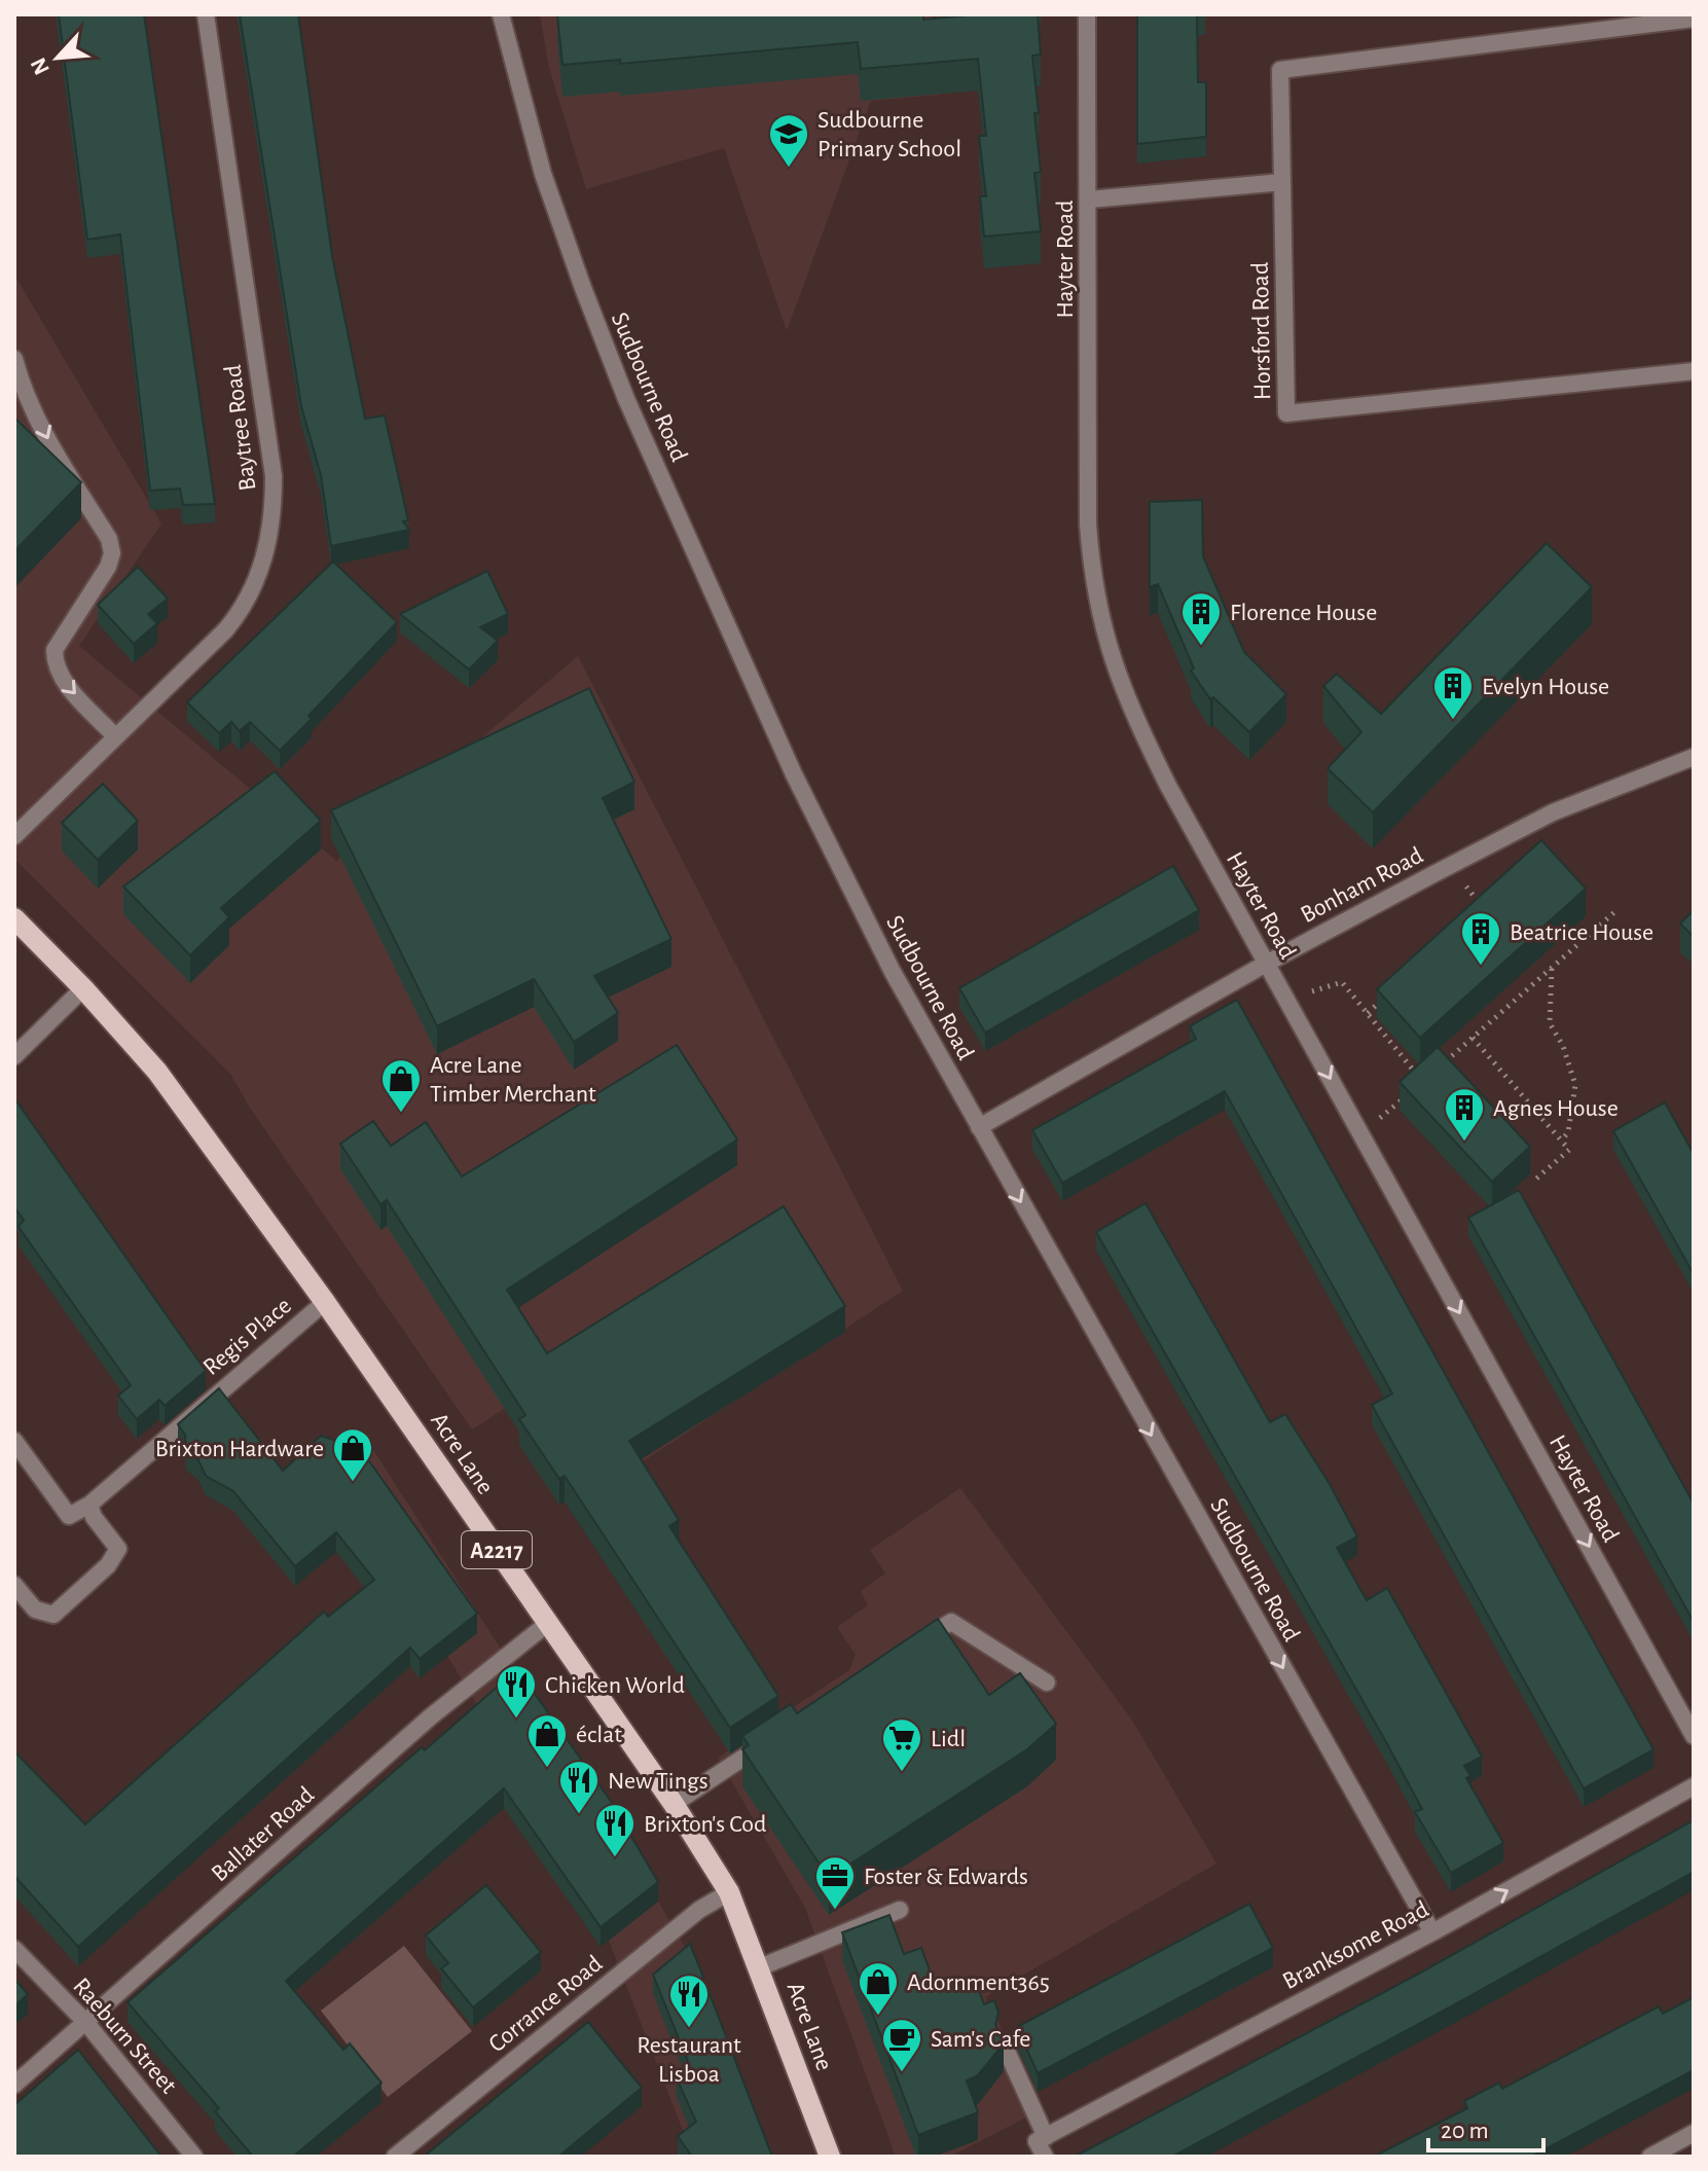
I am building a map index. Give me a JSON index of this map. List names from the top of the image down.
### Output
{
  "streets": {
    "main road": ["Acre Lane", "A2217"],
    "street": [
      "Hayter Road",
      "Horsford Road",
      "Sudbourne Road",
      "Baytree Road",
      "Bonham Road",
      "Regis Place",
      "Ballater Road",
      "Branksome Road",
      "Corrance Road",
      "Raeburn Street"
    ]
  },
  "crossings": [
    ["Hayter Road", "Bonham Road"],
    ["Sudbourne Road", "Bonham Road"],
    ["Sudbourne Road", "Branksome Road"],
    ["Regis Place", "Acre Lane"],
    ["Acre Lane", "Ballater Road"],
    ["Acre Lane", "Corrance Road"],
    ["Ballater Road", "Raeburn Street"]
  ],
  "one_way": ["Hayter Road", "Sudbourne Road", "Branksome Road"],
  "places": {
    "school or university": ["Sudbourne Primary School"],
    "building": [
      "Florence House",
      "Evelyn House",
      "Beatrice House",
      "Agnes House"
    ],
    "shop": [
      "Acre Lane Timber Merchant",
      "Brixton Hardware",
      "éclat",
      "Adornment365"
    ],
    "restaurant": [
      "Chicken World",
      "New Tings",
      "Brixton's Cod",
      "Restaurant Lisboa"
    ],
    "supermarket": ["Lidl"],
    "office": ["Foster & Edwards"],
    "cafe": ["Sam's Cafe"]
  },
  "scale_bar": "20 m",
  "north": "bottom left"
}
